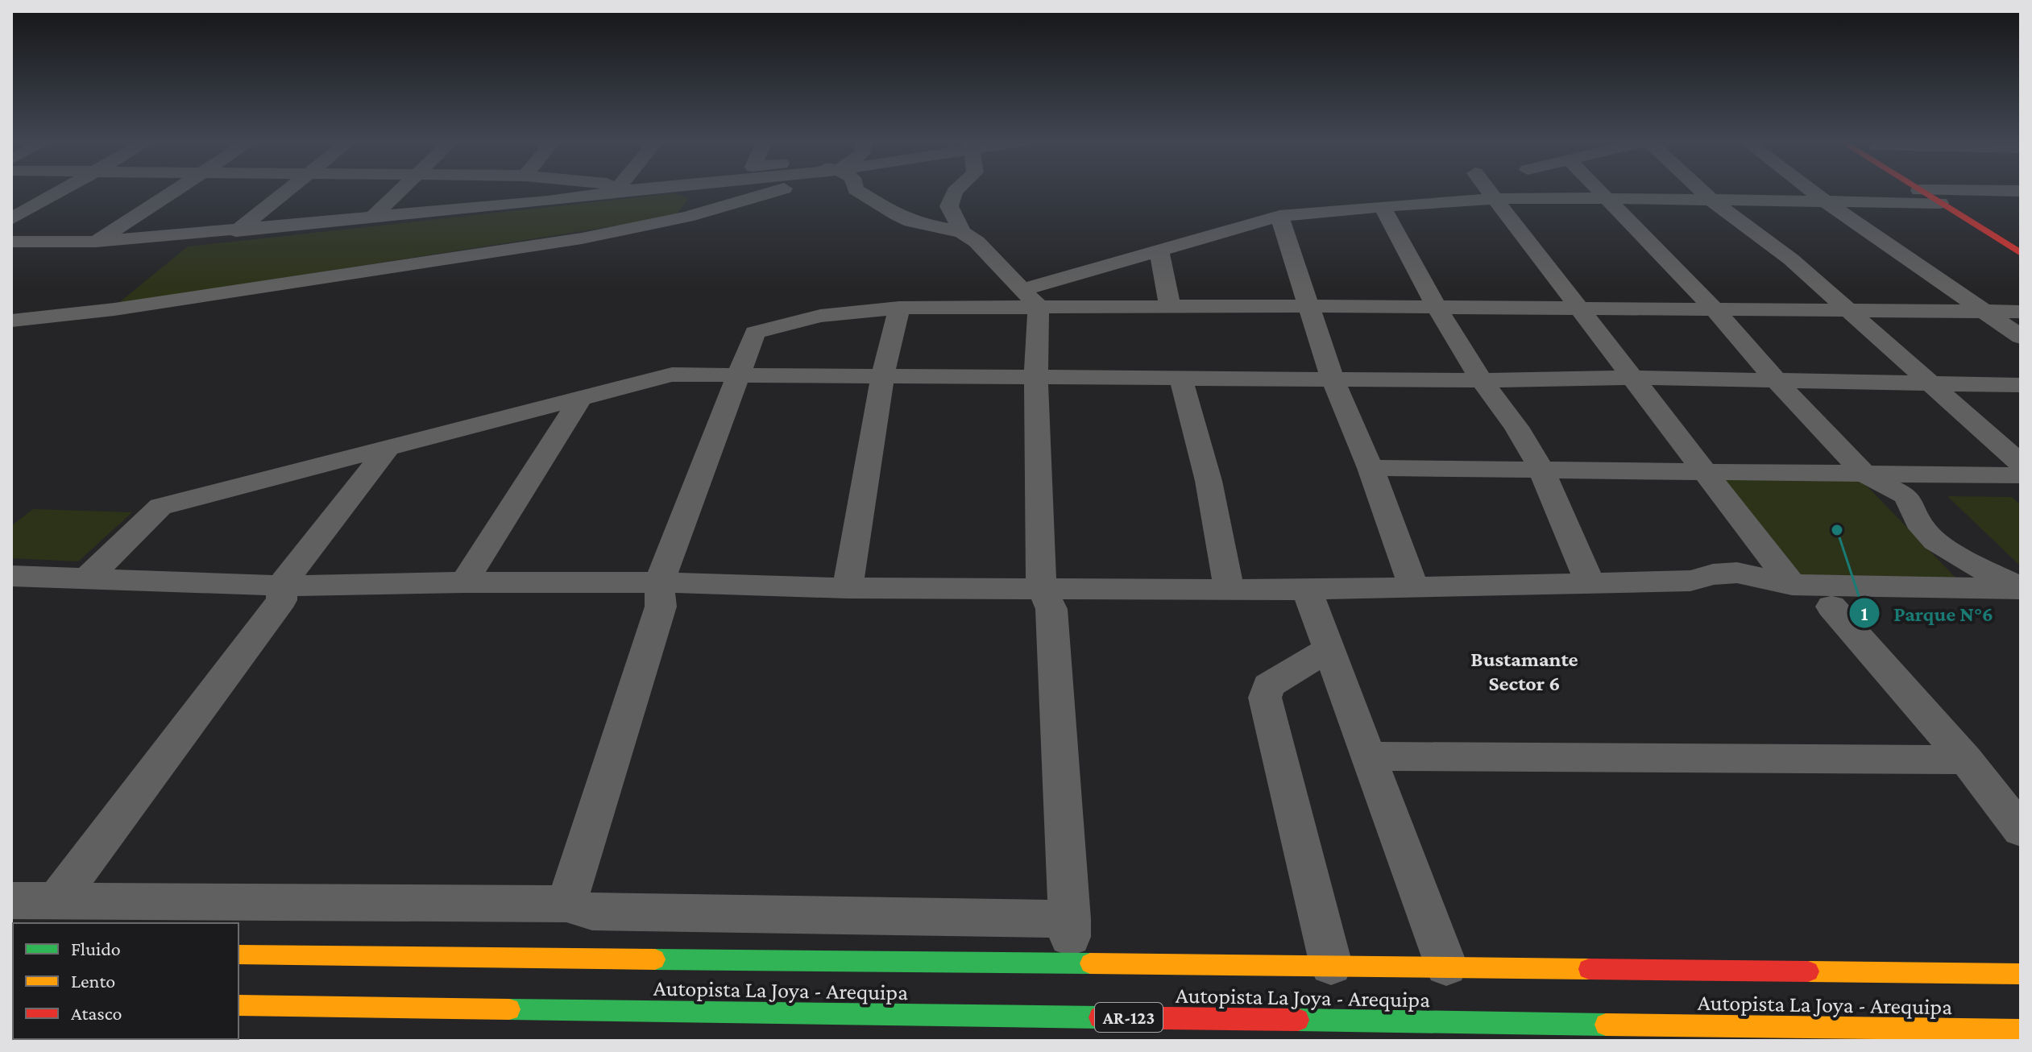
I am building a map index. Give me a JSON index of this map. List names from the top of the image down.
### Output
{
  "streets": {
    "main road": ["Autopista La Joya - Arequipa", "AR-123"]
  },
  "districts": ["Bustamante Sector 6"],
  "places": ["Parque N°6"],
  "legend": ["Fluido", "Lento", "Atasco"]
}
